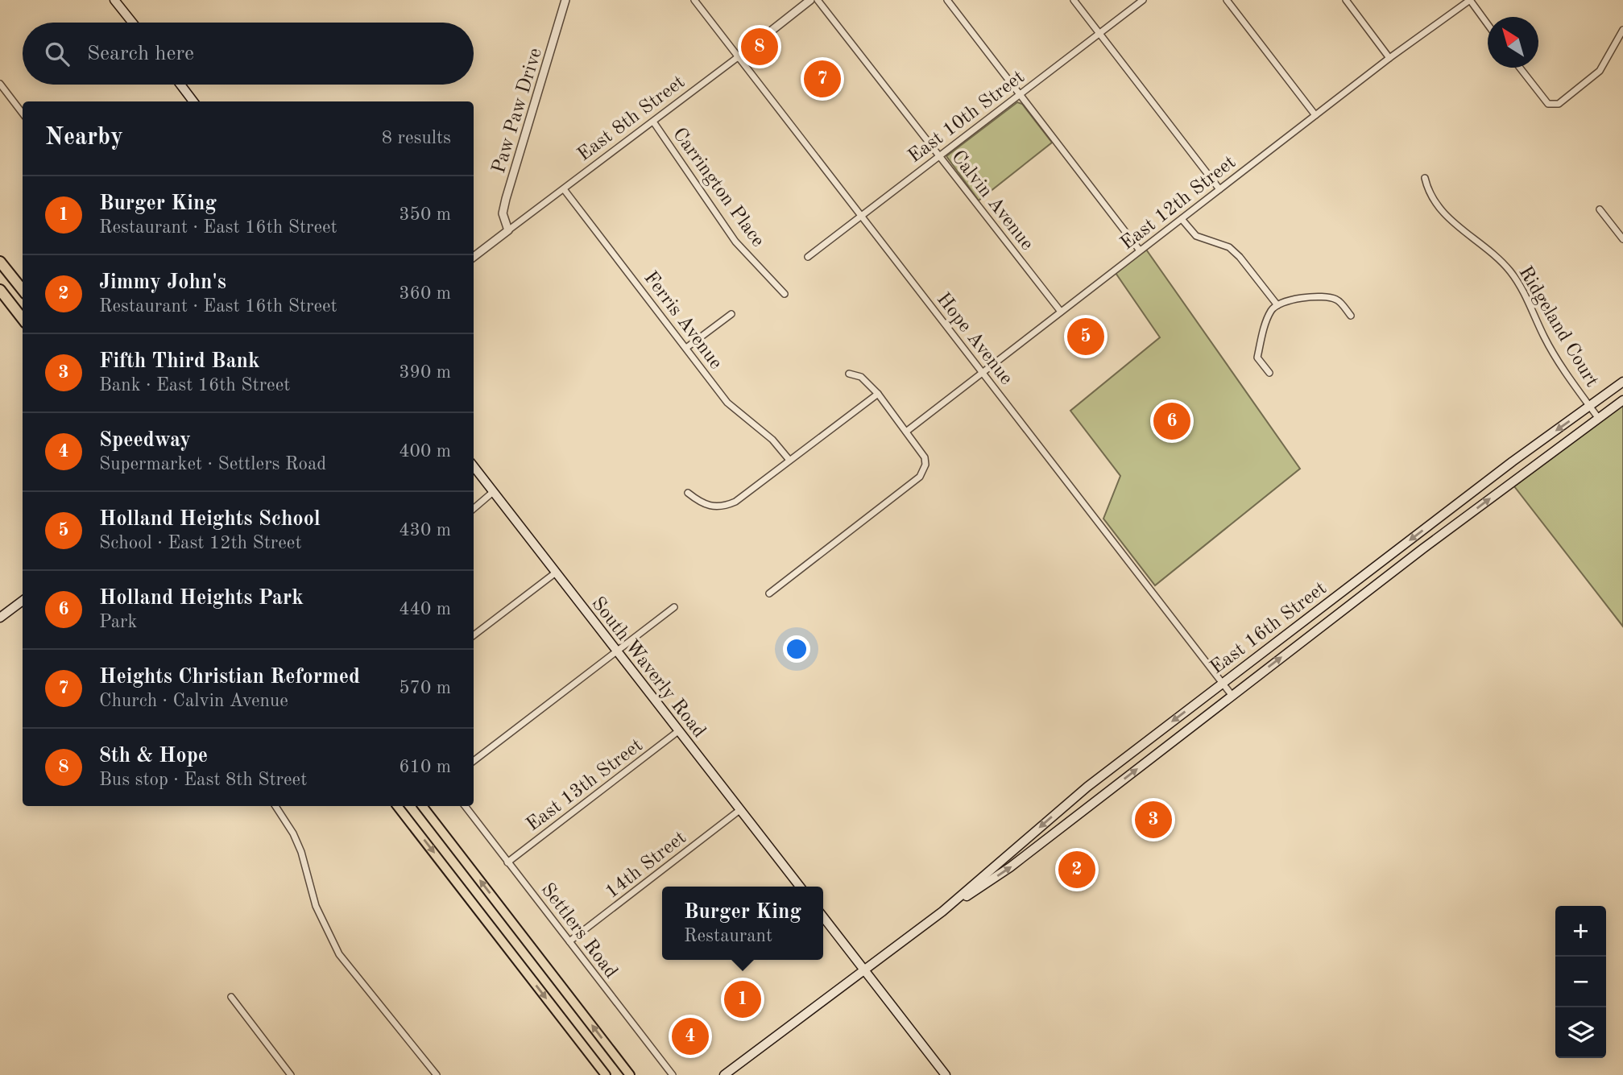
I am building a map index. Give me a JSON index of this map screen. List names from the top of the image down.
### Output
{
  "streets": {
    "main road": ["East 16th Street", "South Waverly Road"],
    "street": [
      "Paw Paw Drive",
      "East 10th Street",
      "East 8th Street",
      "Carrington Place",
      "Calvin Avenue",
      "East 12th Street",
      "Ferris Avenue",
      "Ridgeland Court",
      "Hope Avenue",
      "East 13th Street",
      "14th Street",
      "Settlers Road"
    ]
  },
  "crossings": [
    ["Paw Paw Drive", "East 8th Street"],
    ["East 10th Street", "Calvin Avenue"],
    ["East 10th Street", "Hope Avenue"],
    ["East 8th Street", "Carrington Place"],
    ["East 8th Street", "Ferris Avenue"],
    ["East 8th Street", "Hope Avenue"],
    ["Calvin Avenue", "East 12th Street"],
    ["East 12th Street", "Hope Avenue"],
    ["Ridgeland Court", "East 16th Street"],
    ["Hope Avenue", "East 16th Street"],
    ["South Waverly Road", "East 13th Street"],
    ["South Waverly Road", "14th Street"],
    ["East 13th Street", "Settlers Road"],
    ["14th Street", "Settlers Road"]
  ],
  "north": "top left",
  "page": {
    "search": "Search here",
    "pins": [
      "8",
      "7",
      "5",
      "6",
      "3",
      "2",
      "1",
      "4"
    ],
    "heading": ["Nearby", "8 results"],
    "list": [
      {
        "mark": "1",
        "name": "Burger King",
        "note": "Restaurant · East 16th Street",
        "value": "350 m"
      },
      {
        "mark": "2",
        "name": "Jimmy John's",
        "note": "Restaurant · East 16th Street",
        "value": "360 m"
      },
      {
        "mark": "3",
        "name": "Fifth Third Bank",
        "note": "Bank · East 16th Street",
        "value": "390 m"
      },
      {
        "mark": "4",
        "name": "Speedway",
        "note": "Supermarket · Settlers Road",
        "value": "400 m"
      },
      {
        "mark": "5",
        "name": "Holland Heights School",
        "note": "School · East 12th Street",
        "value": "430 m"
      },
      {
        "mark": "6",
        "name": "Holland Heights Park",
        "note": "Park",
        "value": "440 m"
      },
      {
        "mark": "7",
        "name": "Heights Christian Reformed",
        "note": "Church · Calvin Avenue",
        "value": "570 m"
      },
      {
        "mark": "8",
        "name": "8th & Hope",
        "note": "Bus stop · East 8th Street",
        "value": "610 m"
      }
    ],
    "popup": ["Burger King", "Restaurant"],
    "map_buttons": ["+", "−"]
  }
}
